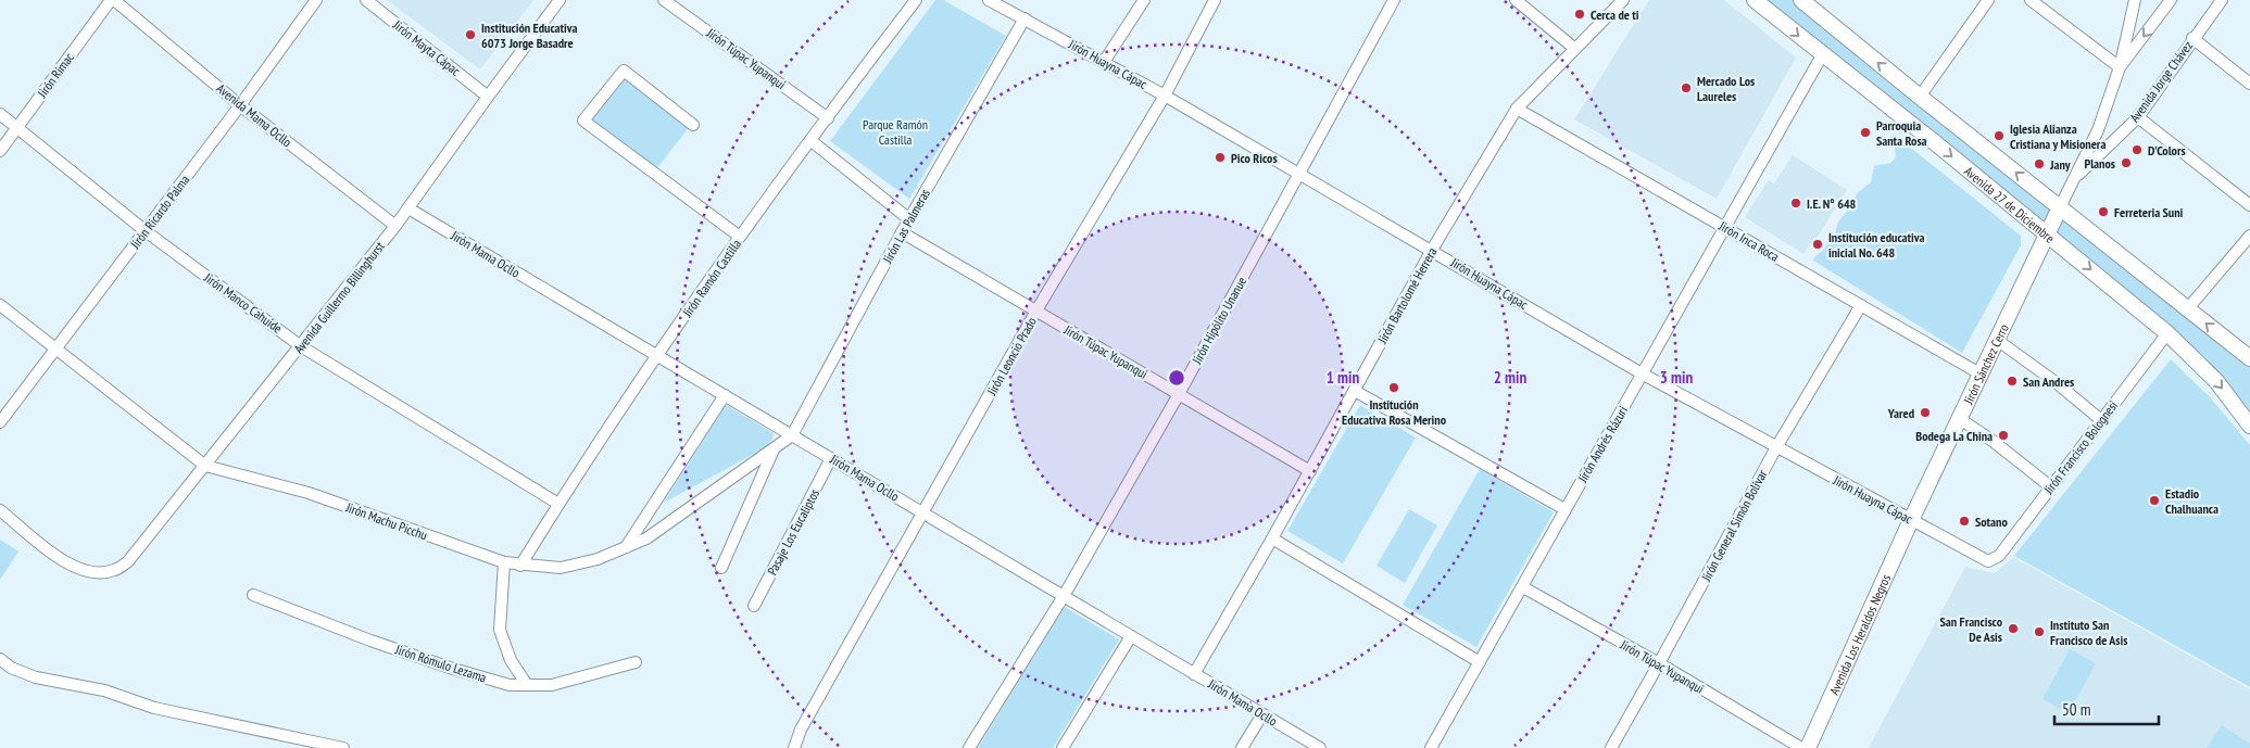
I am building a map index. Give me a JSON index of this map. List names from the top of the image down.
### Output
{
  "streets": {
    "street": [
      "Jirón Mayta Cápac",
      "Jirón Túpac Yupanqui",
      "Jirón Huayna Cápac",
      "Jirón Rímac",
      "Avenida Jorge Chávez",
      "Avenida Mama Ocllo",
      "Avenida 27 de Diciembre",
      "Jirón Ricardo Palma",
      "Jirón Las Palmeras",
      "Jirón Inca Roca",
      "Jirón Mama Ocllo",
      "Jirón Ramón Castilla",
      "Jirón Bartolomé Herrera",
      "Avenida Guillermo Billinghurst",
      "Jirón Manco Cahuide",
      "Jirón Hipólito Unanue",
      "Jirón Leoncio Prado",
      "Jirón Sánchez Cerro",
      "Jirón Andrés Rázuri",
      "Jirón Francisco Bolognesi",
      "Jirón Machu Picchu",
      "Jirón General Simón Bolívar",
      "Pasaje Los Eucaliptos",
      "Avenida Los Heraldos Negros",
      "Jirón Rómulo Lezama"
    ]
  },
  "crossings": [
    ["Jirón Mayta Cápac", "Avenida Guillermo Billinghurst"],
    ["Jirón Túpac Yupanqui", "Jirón Las Palmeras"],
    ["Jirón Túpac Yupanqui", "Jirón Ramón Castilla"],
    ["Jirón Túpac Yupanqui", "Jirón Bartolomé Herrera"],
    ["Jirón Túpac Yupanqui", "Jirón Hipólito Unanue"],
    ["Jirón Túpac Yupanqui", "Jirón Leoncio Prado"],
    ["Jirón Túpac Yupanqui", "Jirón Andrés Rázuri"],
    ["Jirón Túpac Yupanqui", "Jirón General Simón Bolívar"],
    ["Jirón Huayna Cápac", "Jirón Las Palmeras"],
    ["Jirón Huayna Cápac", "Jirón Bartolomé Herrera"],
    ["Jirón Huayna Cápac", "Jirón Hipólito Unanue"],
    ["Jirón Huayna Cápac", "Jirón Leoncio Prado"],
    ["Jirón Huayna Cápac", "Jirón Sánchez Cerro"],
    ["Jirón Huayna Cápac", "Jirón Andrés Rázuri"],
    ["Jirón Huayna Cápac", "Jirón Francisco Bolognesi"],
    ["Jirón Huayna Cápac", "Jirón General Simón Bolívar"],
    ["Jirón Huayna Cápac", "Avenida Los Heraldos Negros"],
    ["Jirón Rímac", "Avenida Mama Ocllo"],
    ["Jirón Rímac", "Jirón Manco Cahuide"],
    ["Avenida Jorge Chávez", "Avenida 27 de Diciembre"],
    ["Avenida Jorge Chávez", "Jirón Sánchez Cerro"],
    ["Avenida Mama Ocllo", "Jirón Ricardo Palma"],
    ["Avenida Mama Ocllo", "Avenida Guillermo Billinghurst"],
    ["Avenida 27 de Diciembre", "Jirón Sánchez Cerro"],
    ["Avenida 27 de Diciembre", "Jirón Andrés Rázuri"],
    ["Avenida 27 de Diciembre", "Jirón Francisco Bolognesi"],
    ["Jirón Ricardo Palma", "Jirón Manco Cahuide"],
    ["Jirón Ricardo Palma", "Jirón Machu Picchu"],
    ["Jirón Las Palmeras", "Jirón Mama Ocllo"],
    ["Jirón Las Palmeras", "Jirón Machu Picchu"],
    ["Jirón Inca Roca", "Jirón Bartolomé Herrera"],
    ["Jirón Inca Roca", "Jirón Sánchez Cerro"],
    ["Jirón Inca Roca", "Jirón Andrés Rázuri"],
    ["Jirón Inca Roca", "Jirón General Simón Bolívar"],
    ["Jirón Mama Ocllo", "Jirón Ramón Castilla"],
    ["Jirón Mama Ocllo", "Jirón Bartolomé Herrera"],
    ["Jirón Mama Ocllo", "Avenida Guillermo Billinghurst"],
    ["Jirón Mama Ocllo", "Jirón Hipólito Unanue"],
    ["Jirón Mama Ocllo", "Jirón Leoncio Prado"],
    ["Jirón Mama Ocllo", "Jirón Machu Picchu"],
    ["Jirón Mama Ocllo", "Pasaje Los Eucaliptos"],
    ["Jirón Ramón Castilla", "Jirón Manco Cahuide"],
    ["Jirón Ramón Castilla", "Jirón Machu Picchu"],
    ["Avenida Guillermo Billinghurst", "Jirón Manco Cahuide"],
    ["Avenida Guillermo Billinghurst", "Jirón Machu Picchu"],
    ["Jirón Sánchez Cerro", "Avenida Los Heraldos Negros"]
  ],
  "parks": ["Parque Ramón Castilla"],
  "places": [
    "Cerca de ti",
    "Institución Educativa 6073 Jorge Basadre",
    "Mercado Los Laureles",
    "Parroquia Santa Rosa",
    "Iglesia Alianza Cristiana y Misionera",
    "D'Colors",
    "Pico Ricos",
    "Planos",
    "Jany",
    "I.E. N° 648",
    "Ferreteria Suni",
    "Institución educativa inicial No. 648",
    "San Andres",
    "Institución Educativa Rosa Merino",
    "Yared",
    "Bodega La China",
    "Estadio Chalhuanca",
    "Sotano",
    "San Francisco De Asis",
    "Instituto San Francisco de Asis"
  ],
  "scale_bar": "50 m",
  "rings": ["1 min", "2 min", "3 min"]
}
